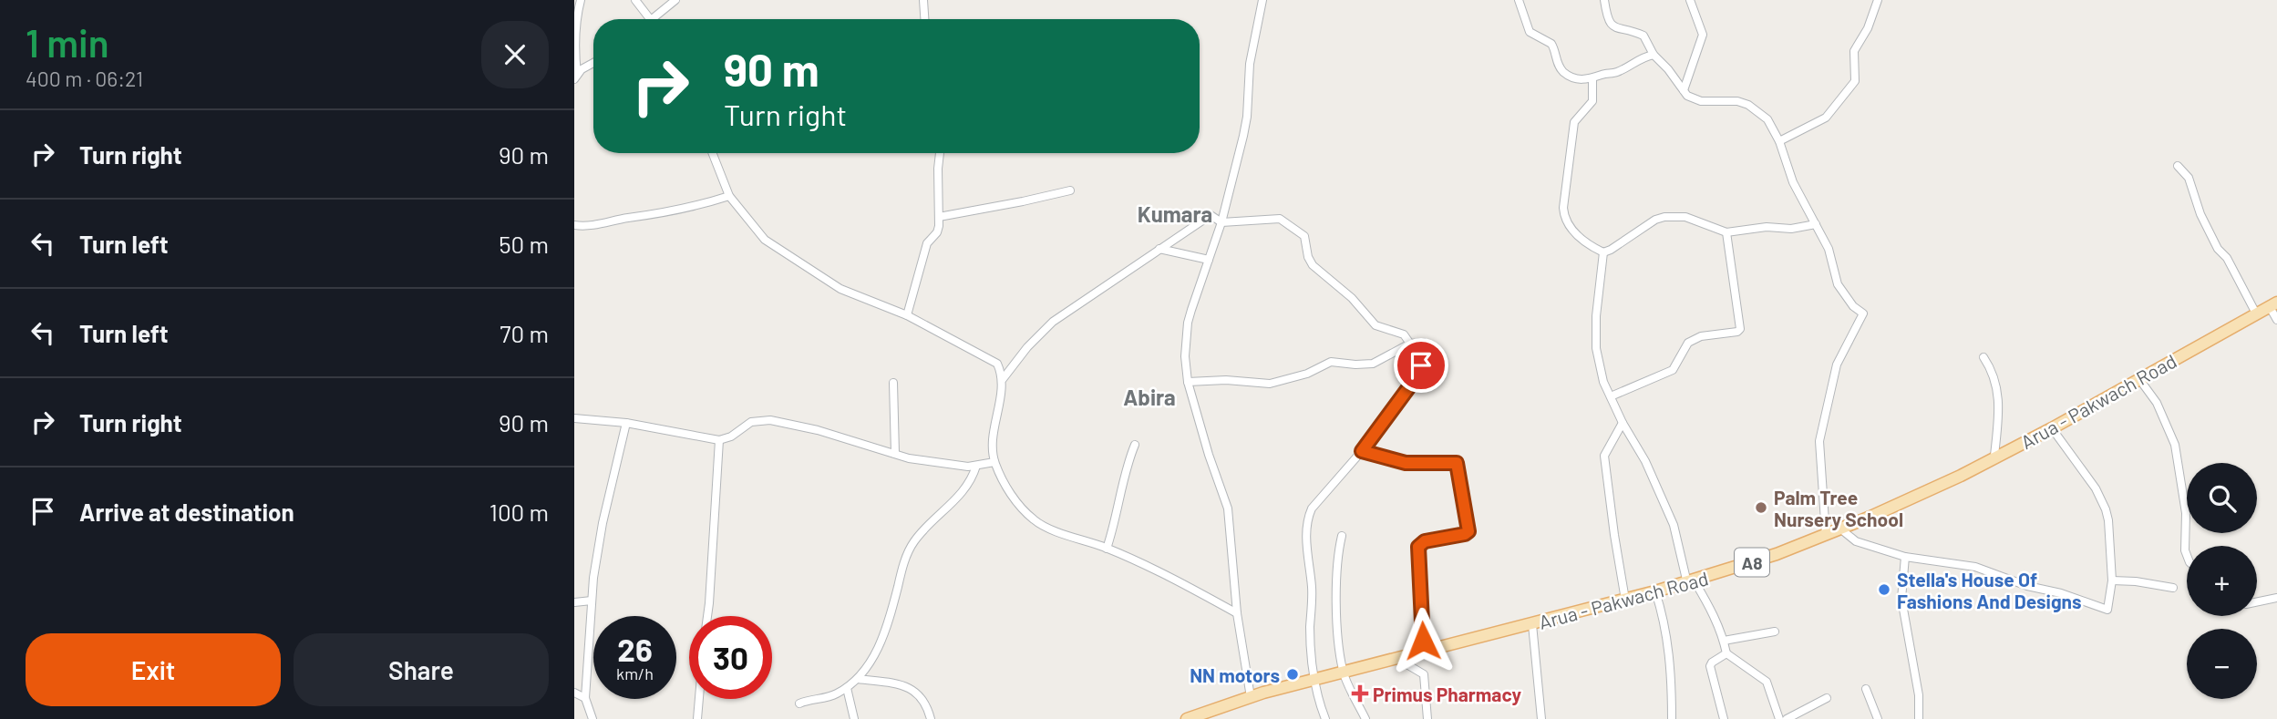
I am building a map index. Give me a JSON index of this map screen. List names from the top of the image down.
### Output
{
  "streets": {
    "main road": ["Arua - Pakwach Road", "A8"]
  },
  "districts": ["Kumara", "Abira"],
  "places": {
    "other": ["Palm Tree Nursery School", "Stella's House Of Fashions And Designs", "NN motors"],
    "health": ["Primus Pharmacy"]
  },
  "page": {
    "heading": ["1 min", "400 m · 06:21"],
    "turn": ["90 m", "Turn right"],
    "list": [
      {
        "name": "Turn right",
        "value": "90 m"
      },
      {
        "name": "Turn left",
        "value": "50 m"
      },
      {
        "name": "Turn left",
        "value": "70 m"
      },
      {
        "name": "Turn right",
        "value": "90 m"
      },
      {
        "name": "Arrive at destination",
        "value": "100 m"
      }
    ],
    "map_buttons": ["+", "−"],
    "speed": "26 km/h",
    "limit": "30",
    "buttons": ["Exit", "Share"]
  }
}
